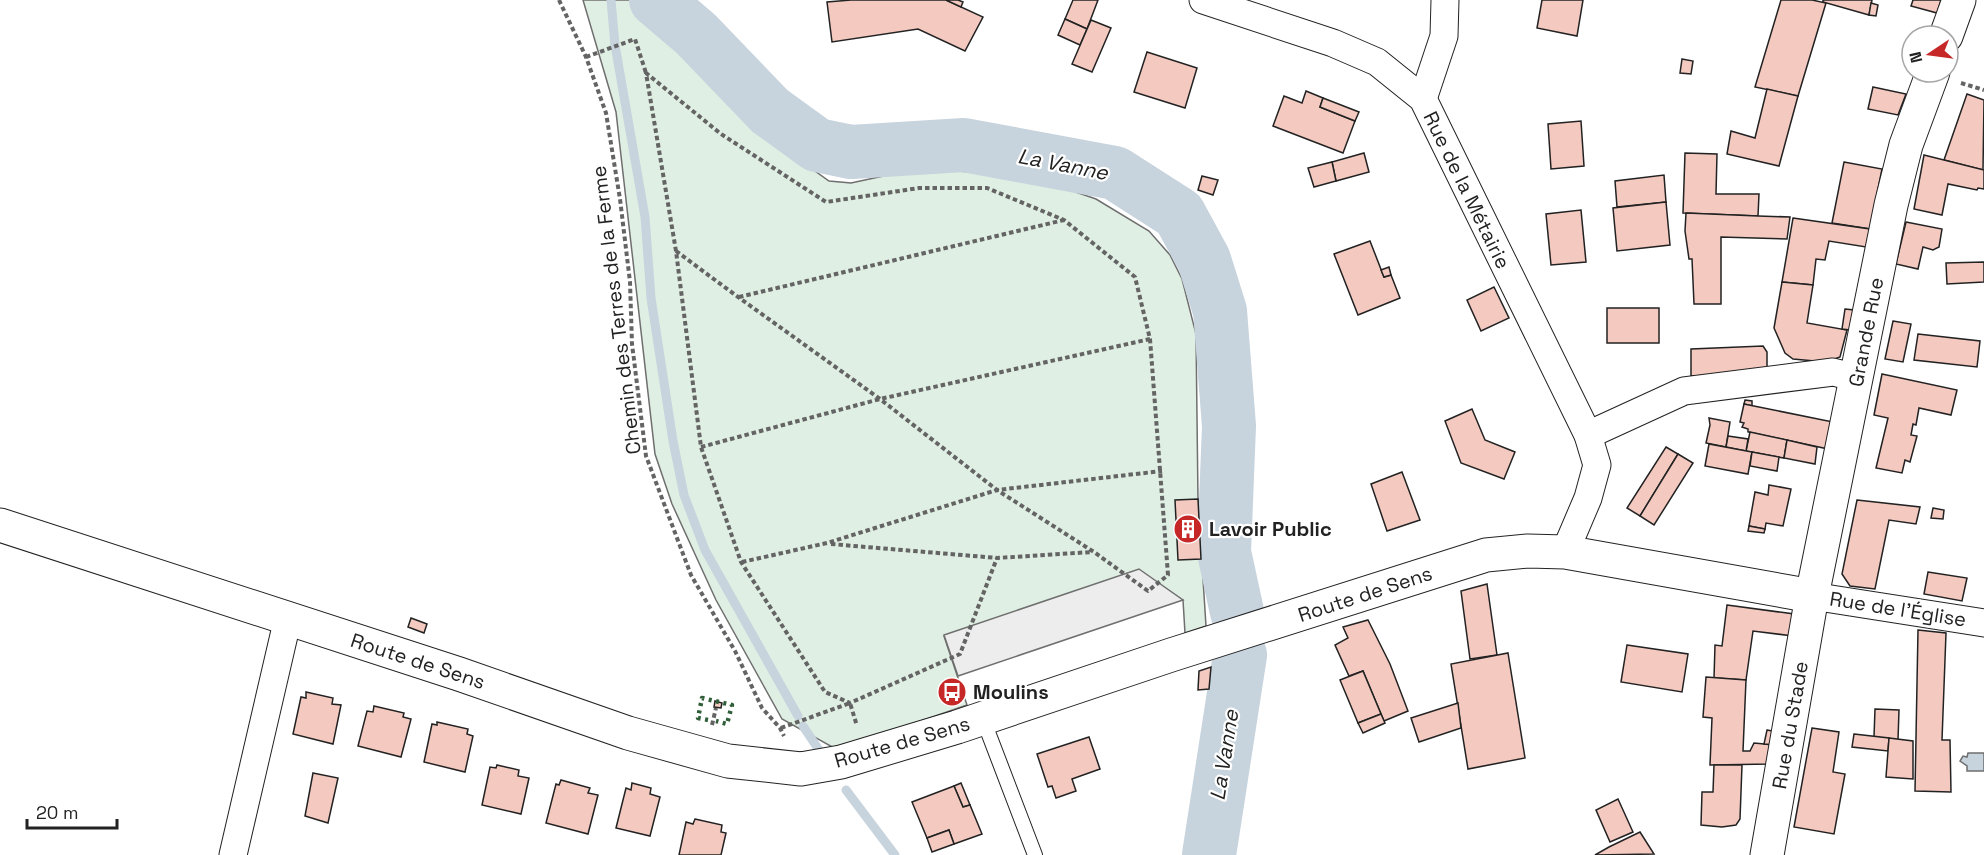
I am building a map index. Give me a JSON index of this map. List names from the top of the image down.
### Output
{
  "streets": {
    "street": [
      "Rue de la Métairie",
      "Grande Rue",
      "Route de Sens",
      "Rue de l'Église",
      "Rue du Stade"
    ],
    "path": ["Chemin des Terres de la Ferme"]
  },
  "crossings": [
    ["Rue de la Métairie", "Route de Sens"],
    ["Chemin des Terres de la Ferme", "Route de Sens"],
    ["Grande Rue", "Route de Sens"],
    ["Grande Rue", "Rue de l'Église"],
    ["Grande Rue", "Rue du Stade"],
    ["Route de Sens", "Rue de l'Église"],
    ["Route de Sens", "Rue du Stade"],
    ["Rue de l'Église", "Rue du Stade"]
  ],
  "water": ["La Vanne"],
  "places": {
    "building": ["Lavoir Public"],
    "bus stop": ["Moulins"]
  },
  "scale_bar": "20 m",
  "north": "left"
}
